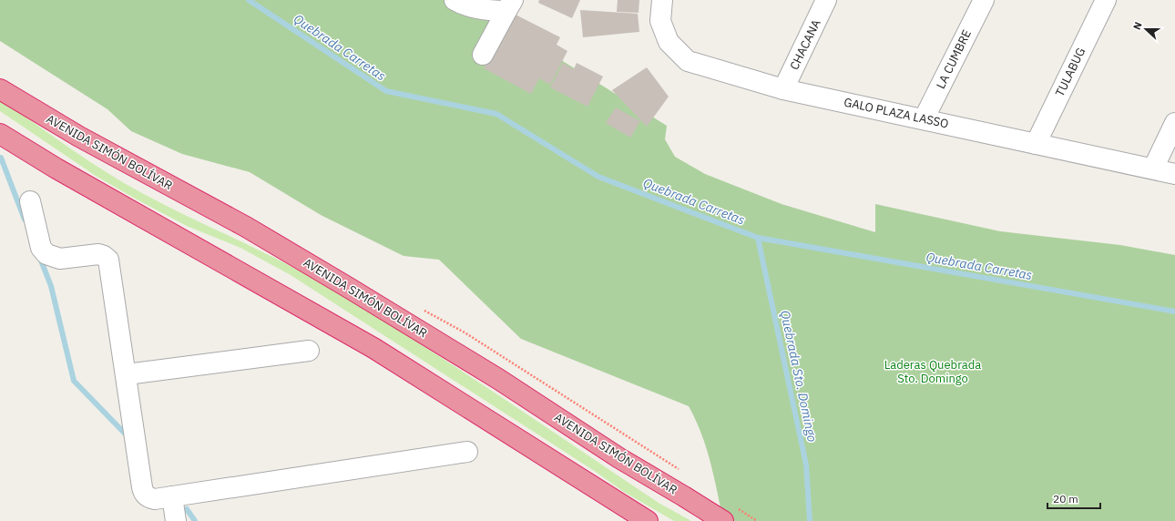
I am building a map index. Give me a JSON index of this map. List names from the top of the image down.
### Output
{
  "streets": {
    "highway": ["AVENIDA SIMÓN BOLÍVAR"],
    "street": [
      "CHACANA",
      "LA CUMBRE",
      "TULABUG",
      "GALO PLAZA LASSO"
    ]
  },
  "crossings": [
    ["CHACANA", "GALO PLAZA LASSO"],
    ["LA CUMBRE", "GALO PLAZA LASSO"],
    ["TULABUG", "GALO PLAZA LASSO"]
  ],
  "water": ["Quebrada Carretas", "Quebrada Sto. Domingo"],
  "parks": ["Laderas Quebrada Sto. Domingo"],
  "scale_bar": "20 m",
  "north": "left"
}
